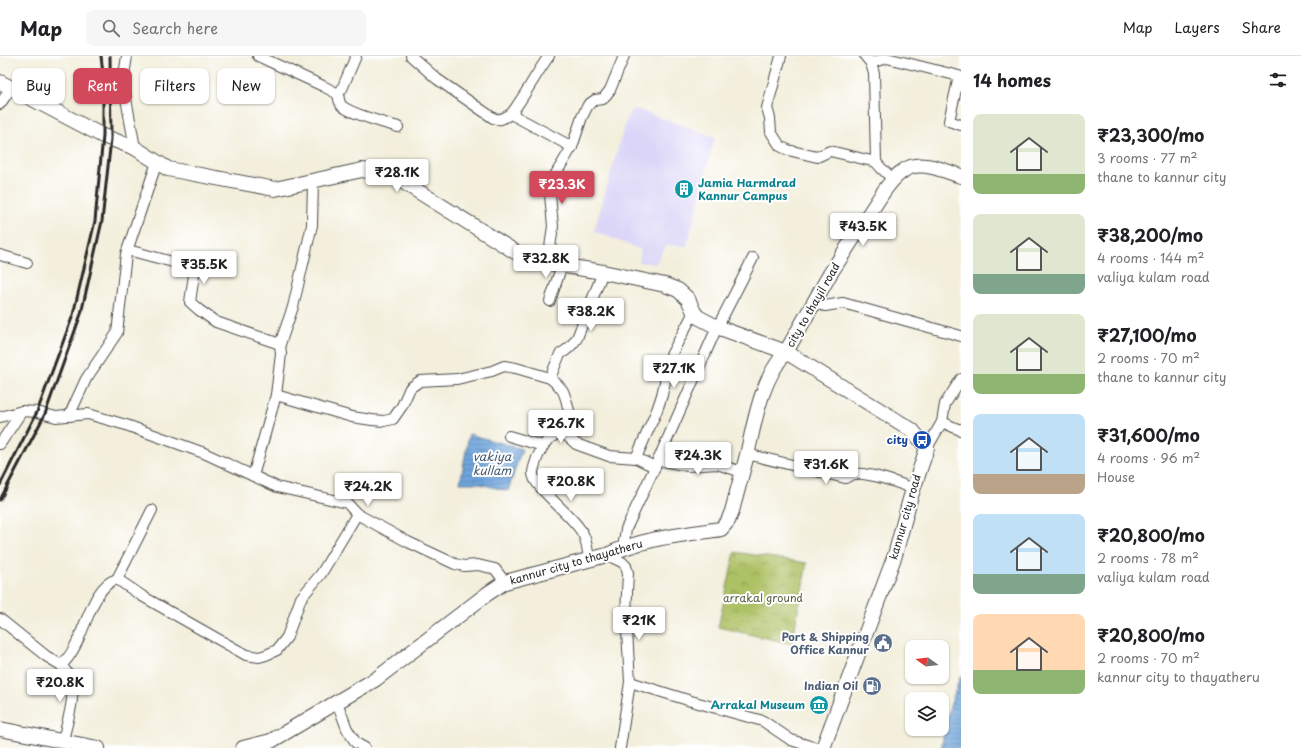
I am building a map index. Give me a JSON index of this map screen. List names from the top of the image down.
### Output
{
  "streets": {
    "street": ["city to thayil road", "kannur city road", "kannur city to thayatheru"]
  },
  "crossings": [
    ["city to thayil road", "kannur city to thayatheru"]
  ],
  "water": ["vakiya kullam"],
  "parks": ["arrakal ground"],
  "places": {
    "building": ["Jamia Harmdrad Kannur Campus"],
    "bus stop": ["city"],
    "public building": ["Port & Shipping Office Kannur"],
    "fuel station": ["Indian Oil"],
    "museum": ["Arrakal Museum"]
  },
  "north": "left",
  "page": {
    "header": "Map",
    "search": "Search here",
    "nav": ["Map", "Layers", "Share"],
    "heading": "14 homes",
    "chip": [
      "Buy",
      "Rent",
      "Filters",
      "New"
    ],
    "list": [
      {
        "name": "₹23,300/mo",
        "note": "3 rooms · 77 m² · thane to kannur city"
      },
      {
        "name": "₹38,200/mo",
        "note": "4 rooms · 144 m² · valiya kulam road"
      },
      {
        "name": "₹27,100/mo",
        "note": "2 rooms · 70 m² · thane to kannur city"
      },
      {
        "name": "₹31,600/mo",
        "note": "4 rooms · 96 m² · House"
      },
      {
        "name": "₹20,800/mo",
        "note": "2 rooms · 78 m² · valiya kulam road"
      },
      {
        "name": "₹20,800/mo",
        "note": "2 rooms · 70 m² · kannur city to thayatheru"
      }
    ],
    "price": [
      "₹28.1K",
      "₹23.3K",
      "₹43.5K",
      "₹32.8K",
      "₹35.5K",
      "₹38.2K",
      "₹27.1K",
      "₹26.7K",
      "₹24.3K",
      "₹31.6K",
      "₹20.8K",
      "₹24.2K",
      "₹21K",
      "₹20.8K"
    ]
  }
}
